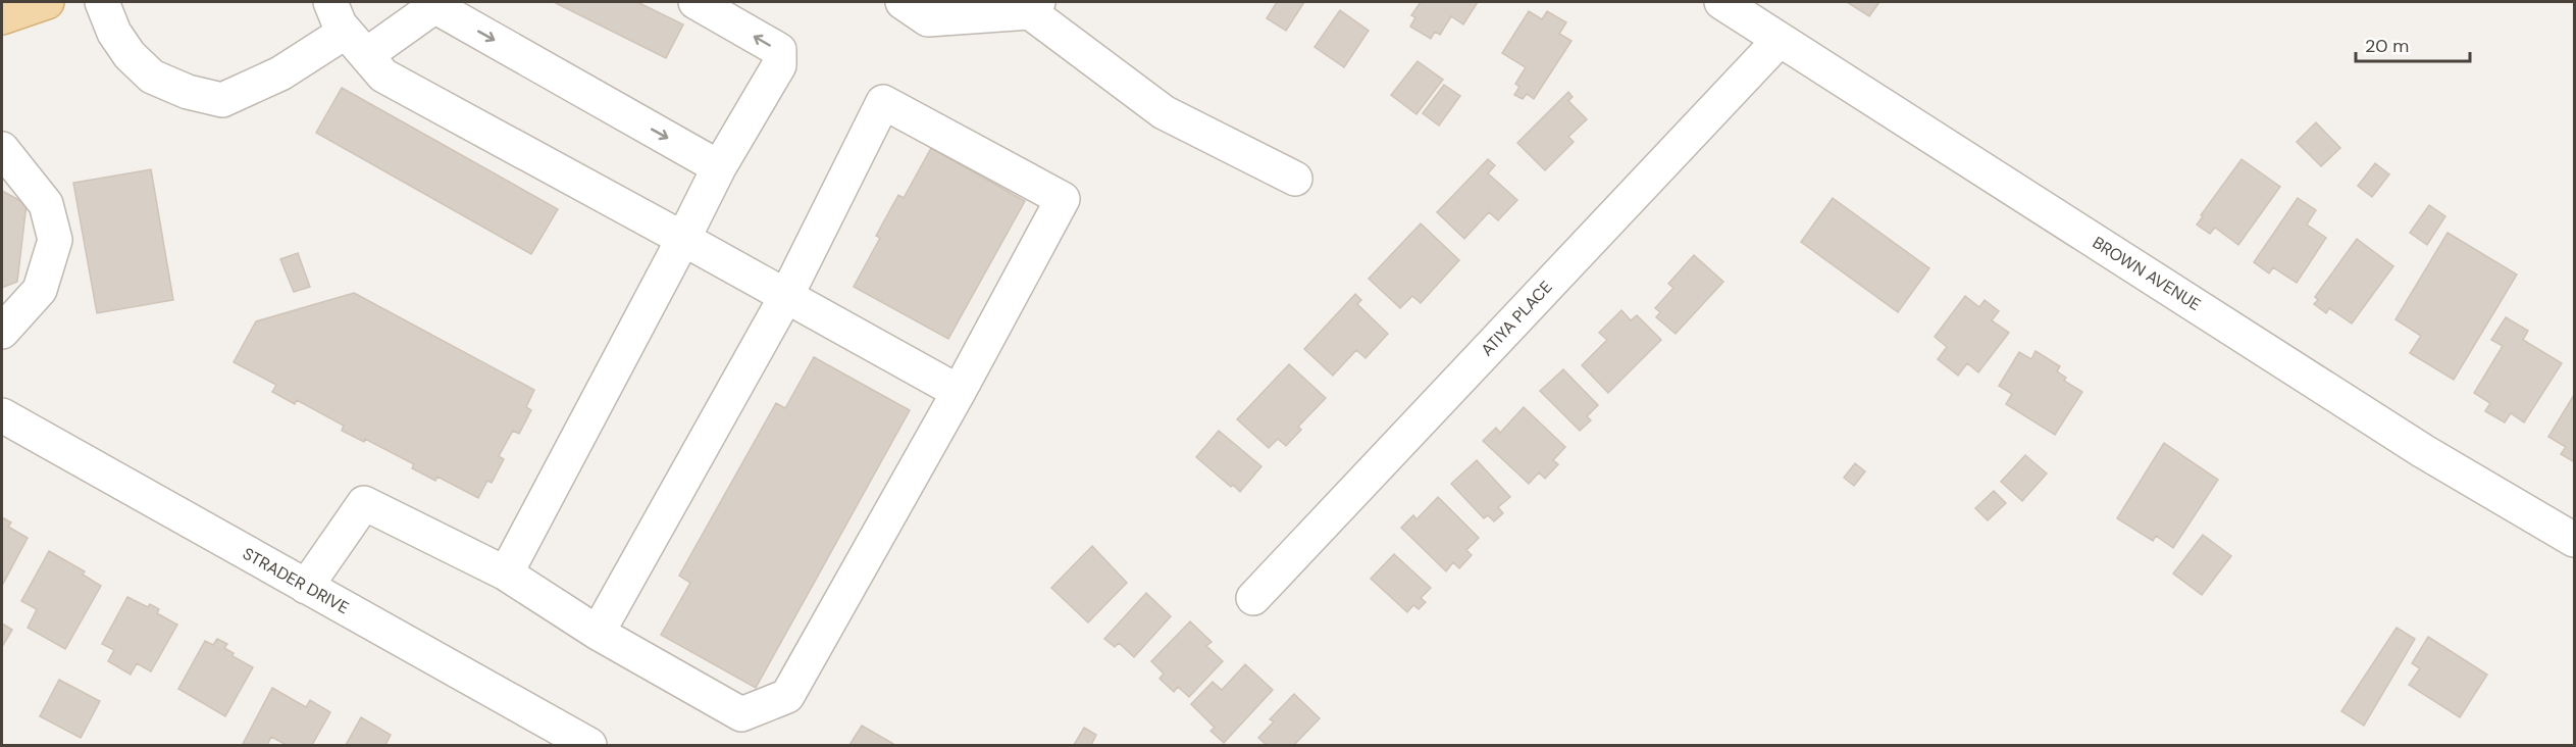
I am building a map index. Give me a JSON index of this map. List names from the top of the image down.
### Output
{
  "streets": {
    "street": ["BROWN AVENUE", "ATIYA PLACE", "STRADER DRIVE"]
  },
  "crossings": [
    ["BROWN AVENUE", "ATIYA PLACE"]
  ],
  "scale_bar": "20 m"
}
